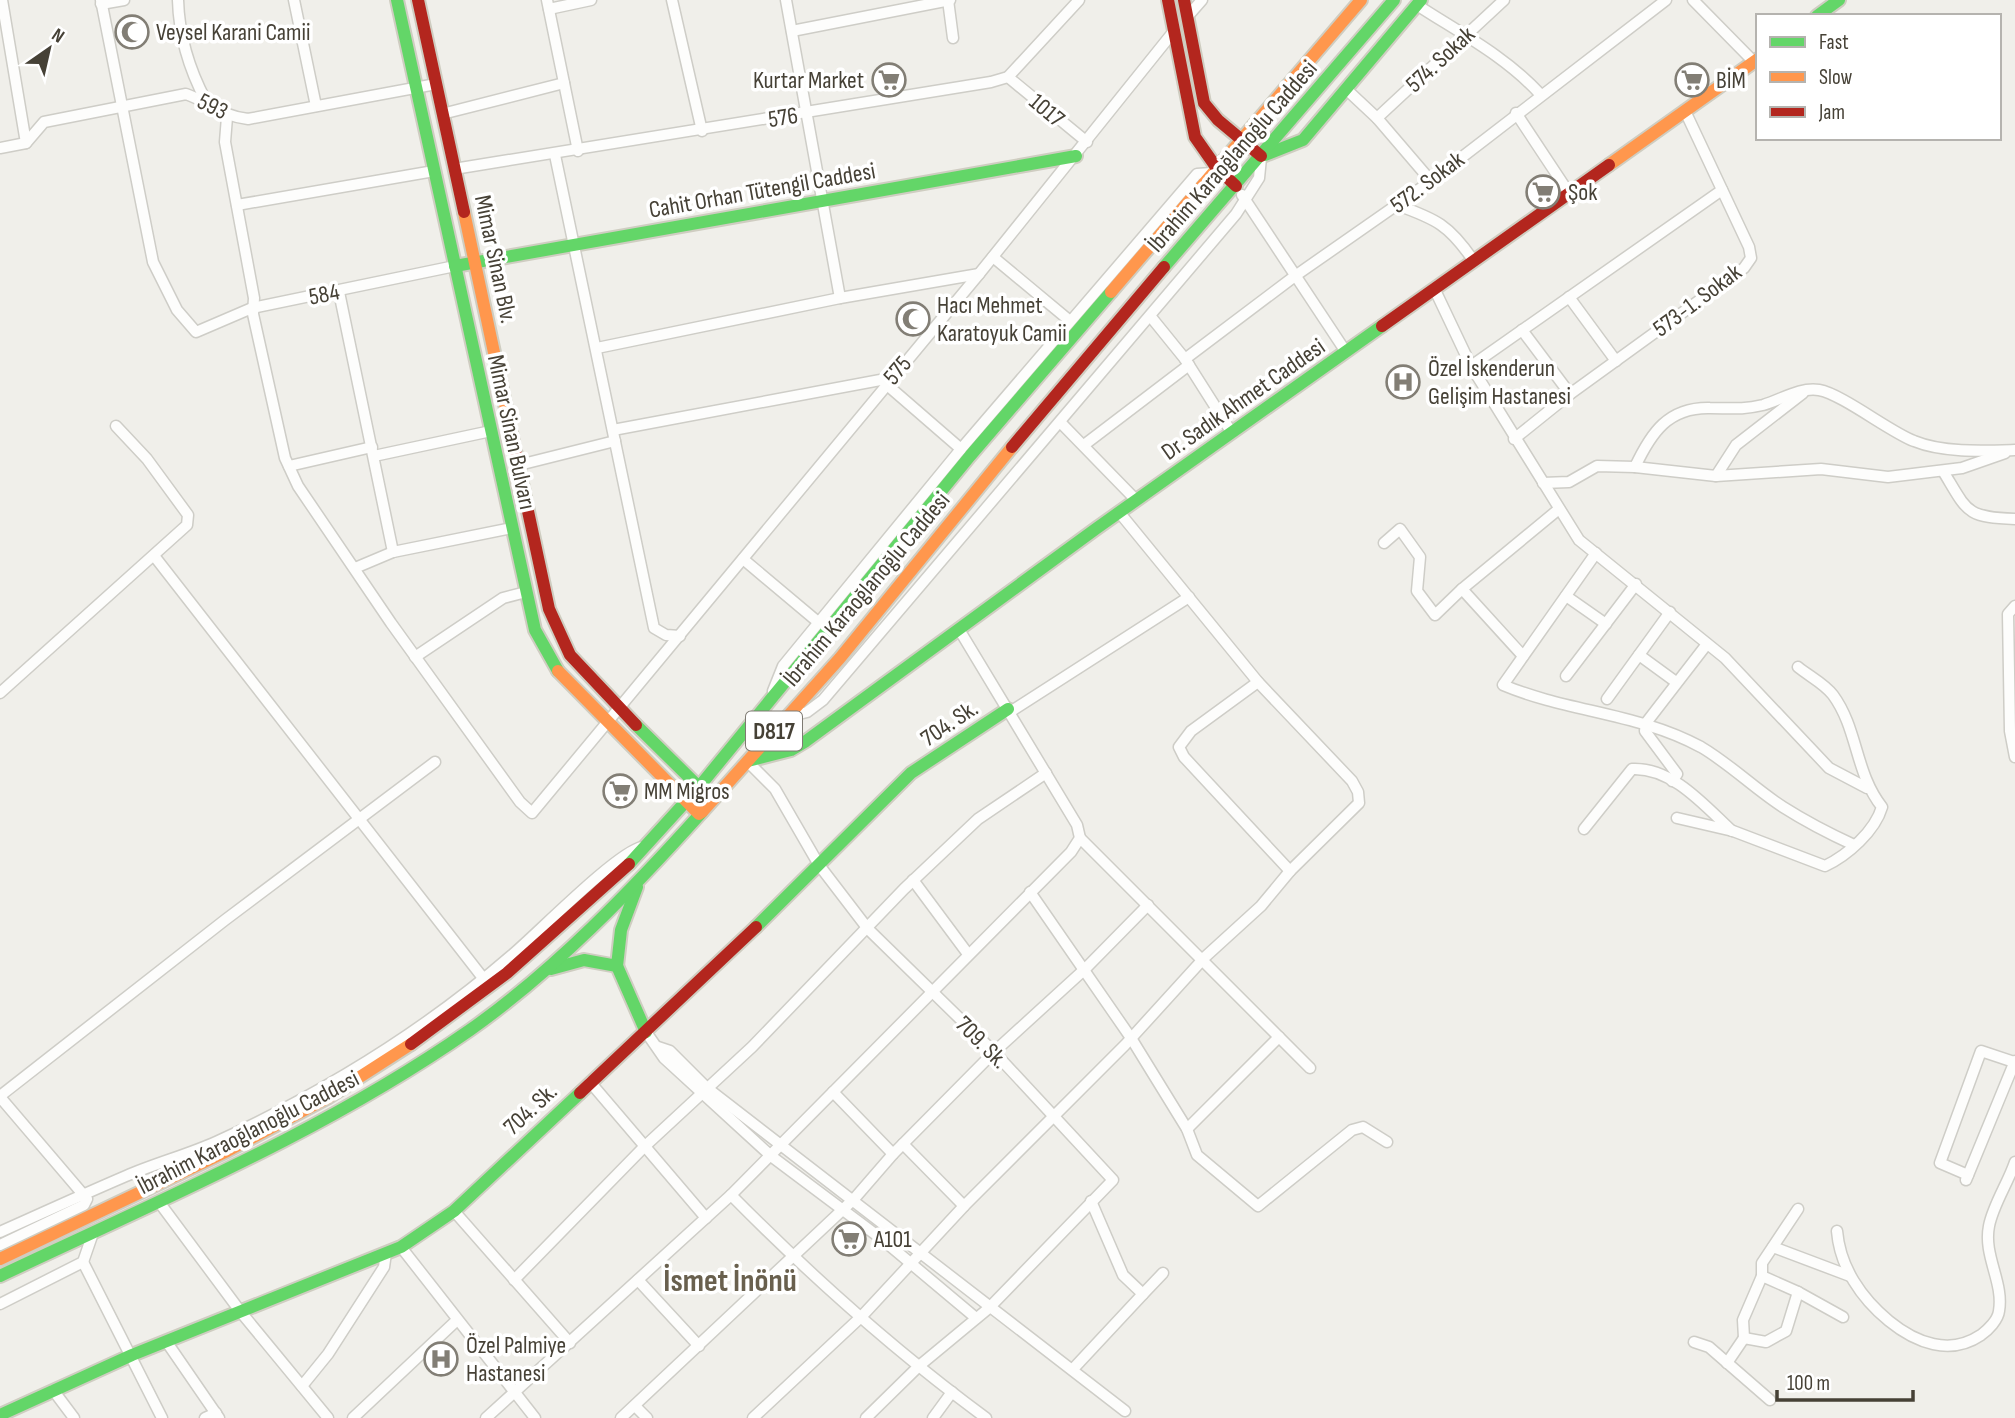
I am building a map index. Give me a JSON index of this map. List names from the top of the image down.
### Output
{
  "streets": {
    "main road": [
      "İbrahim Karaoğlanoğlu Caddesi",
      "Cahit Orhan Tütengil Caddesi",
      "Mimar Sinan Blv.",
      "Dr. Sadık Ahmet Caddesi",
      "Mimar Sinan Bulvarı",
      "704. Sk.",
      "D817"
    ],
    "street": [
      "574. Sokak",
      "593",
      "1017",
      "576",
      "572. Sokak",
      "584",
      "573-1. Sokak",
      "575",
      "709. Sk."
    ]
  },
  "crossings": [
    ["593", "Mimar Sinan Blv."],
    ["593", "584"],
    ["593", "Mimar Sinan Bulvarı"],
    ["1017", "576"],
    ["1017", "575"],
    ["576", "Mimar Sinan Blv."],
    ["İbrahim Karaoğlanoğlu Caddesi", "Mimar Sinan Blv."],
    ["İbrahim Karaoğlanoğlu Caddesi", "Dr. Sadık Ahmet Caddesi"],
    ["İbrahim Karaoğlanoğlu Caddesi", "Mimar Sinan Bulvarı"],
    ["İbrahim Karaoğlanoğlu Caddesi", "709. Sk."],
    ["Cahit Orhan Tütengil Caddesi", "Mimar Sinan Blv."],
    ["Cahit Orhan Tütengil Caddesi", "584"],
    ["Cahit Orhan Tütengil Caddesi", "575"],
    ["Cahit Orhan Tütengil Caddesi", "Mimar Sinan Bulvarı"],
    ["Mimar Sinan Blv.", "575"],
    ["584", "Mimar Sinan Bulvarı"],
    ["573-1. Sokak", "Dr. Sadık Ahmet Caddesi"],
    ["575", "Mimar Sinan Bulvarı"],
    ["Dr. Sadık Ahmet Caddesi", "709. Sk."],
    ["704. Sk.", "709. Sk."]
  ],
  "districts": ["İsmet İnönü"],
  "places": {
    "mosque": ["Veysel Karani Camii", "Hacı Mehmet Karatoyuk Camii"],
    "supermarket": [
      "Kurtar Market",
      "BİM",
      "Şok",
      "MM Migros",
      "A101"
    ],
    "hospital": ["Özel İskenderun Gelişim Hastanesi", "Özel Palmiye Hastanesi"]
  },
  "legend": ["Fast", "Slow", "Jam"],
  "scale_bar": "100 m",
  "north": "top right"
}
